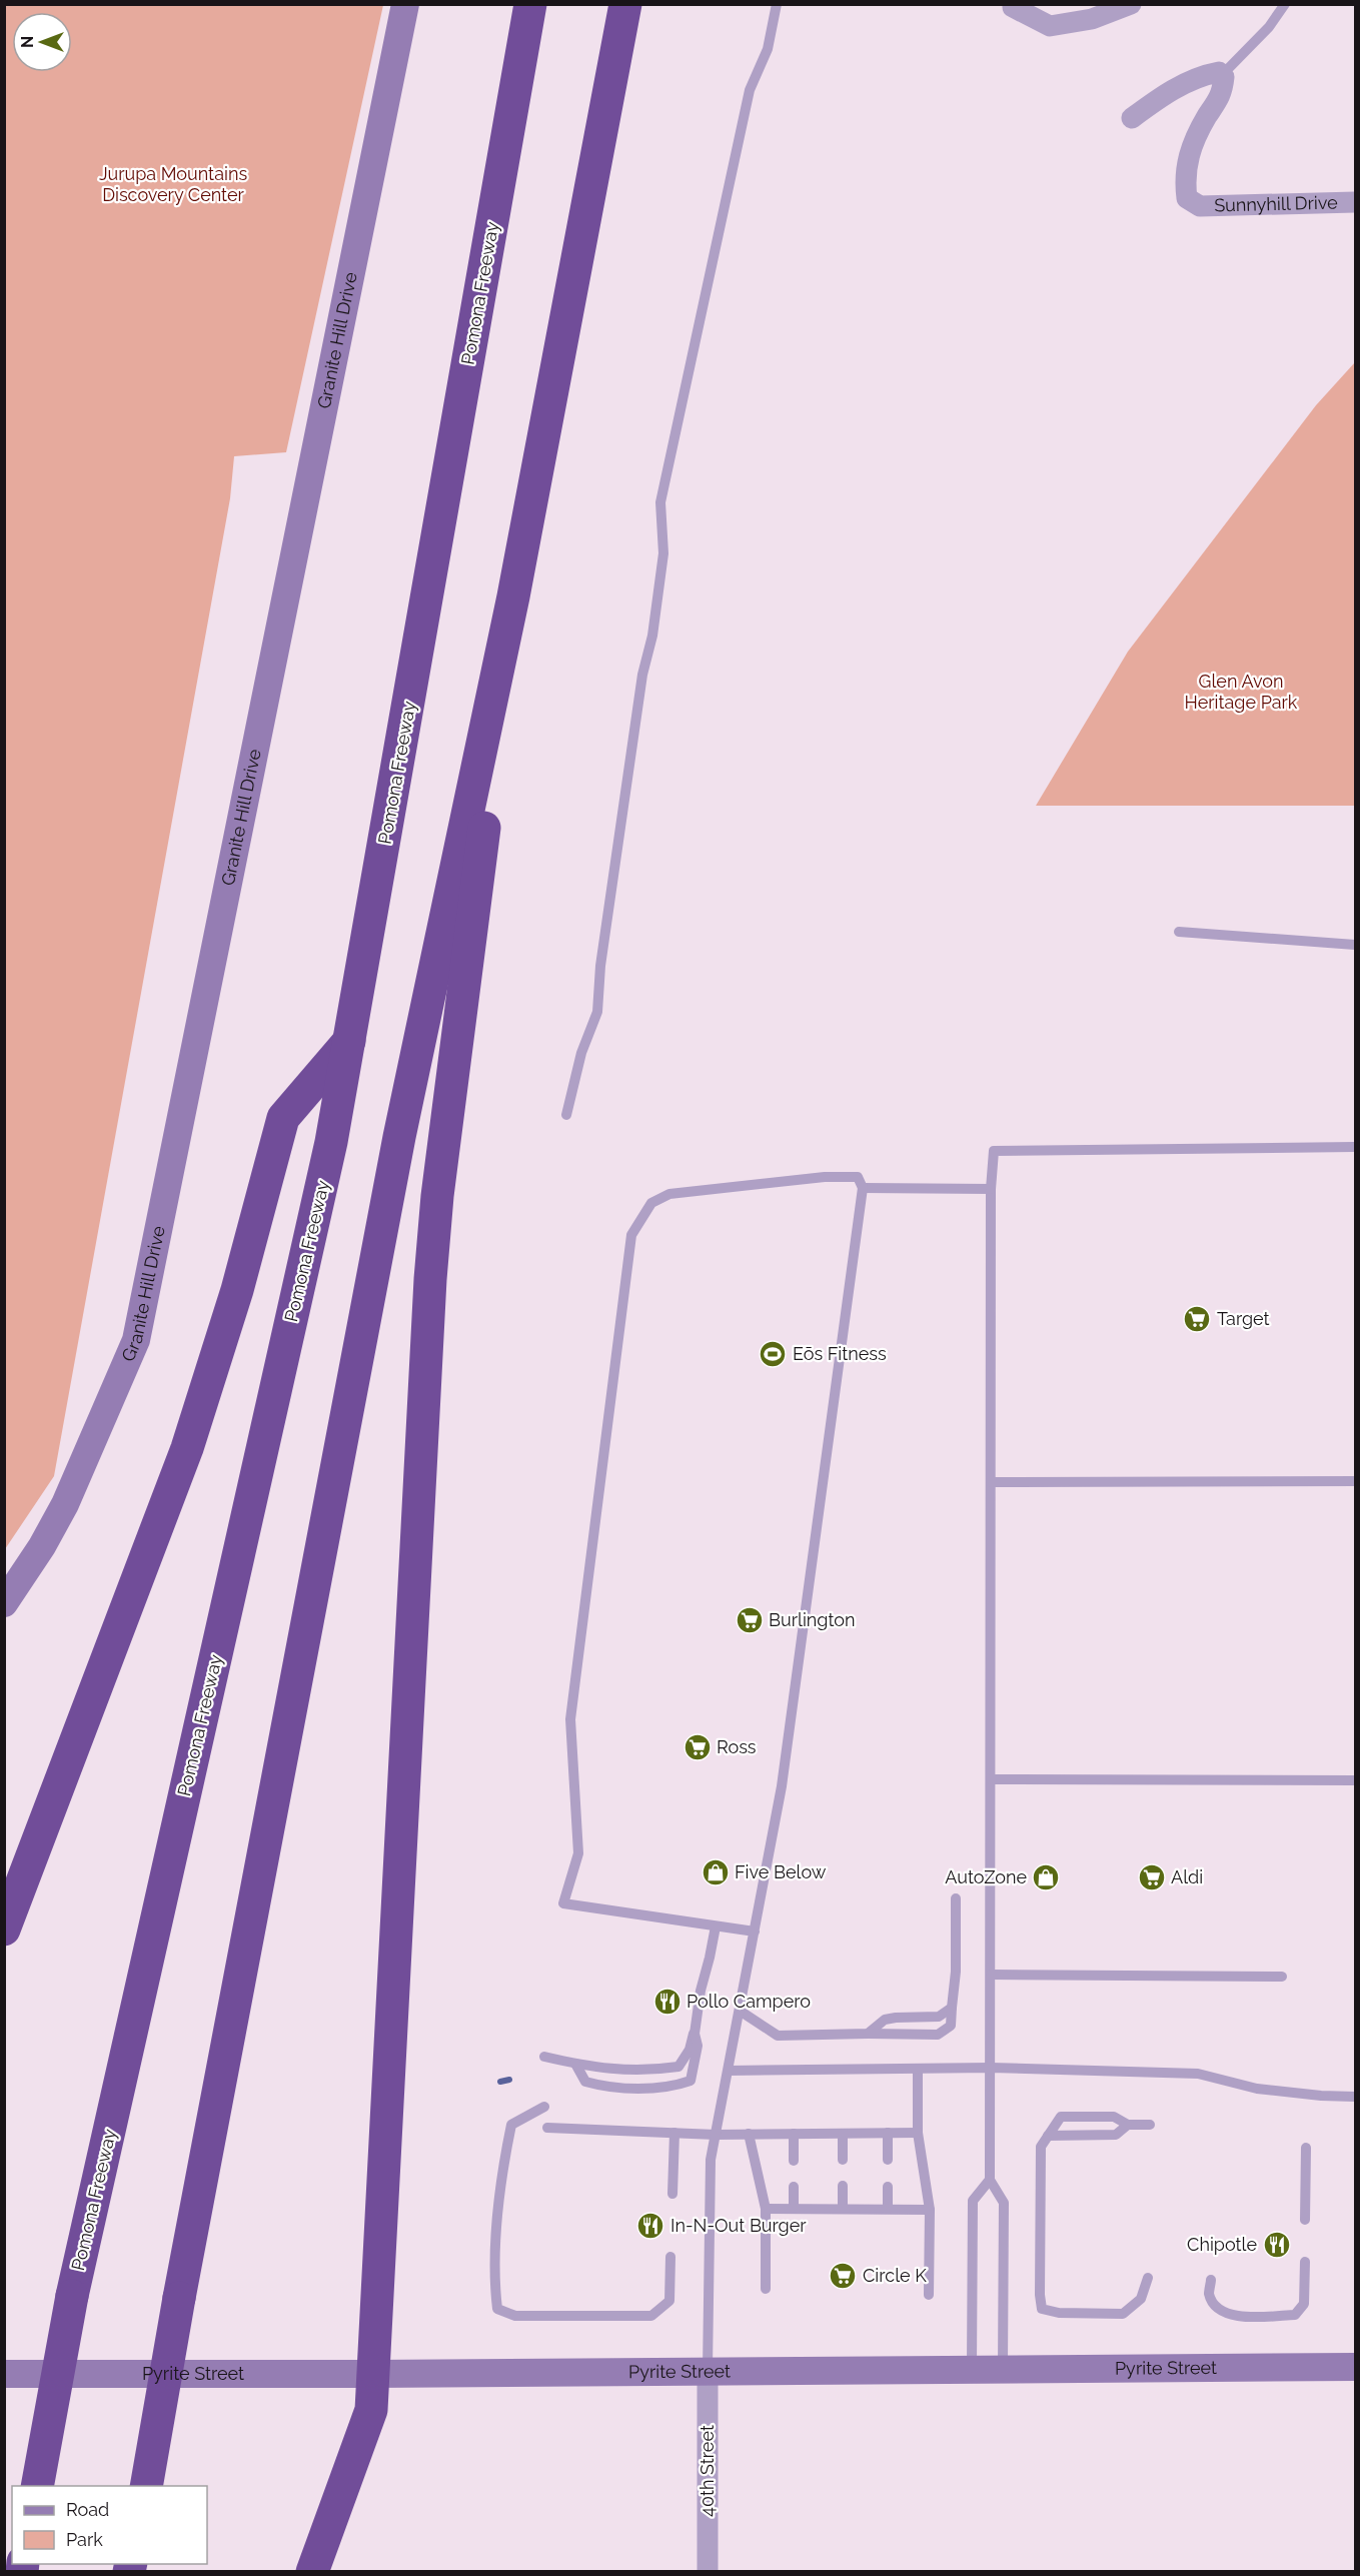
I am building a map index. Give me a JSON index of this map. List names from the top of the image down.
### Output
{
  "streets": {
    "highway": ["Pomona Freeway"],
    "street": [
      "Sunnyhill Drive",
      "Granite Hill Drive",
      "Pyrite Street",
      "40th Street"
    ]
  },
  "crossings": [
    ["Pyrite Street", "40th Street"]
  ],
  "parks": ["Jurupa Mountains Discovery Center", "Glen Avon Heritage Park"],
  "places": {
    "supermarket": [
      "Target",
      "Burlington",
      "Ross",
      "Aldi",
      "Circle K"
    ],
    "sports": ["Eōs Fitness"],
    "shop": ["Five Below", "AutoZone"],
    "restaurant": ["Pollo Campero", "In-N-Out Burger", "Chipotle"]
  },
  "legend": ["Road", "Park"],
  "north": "left"
}
